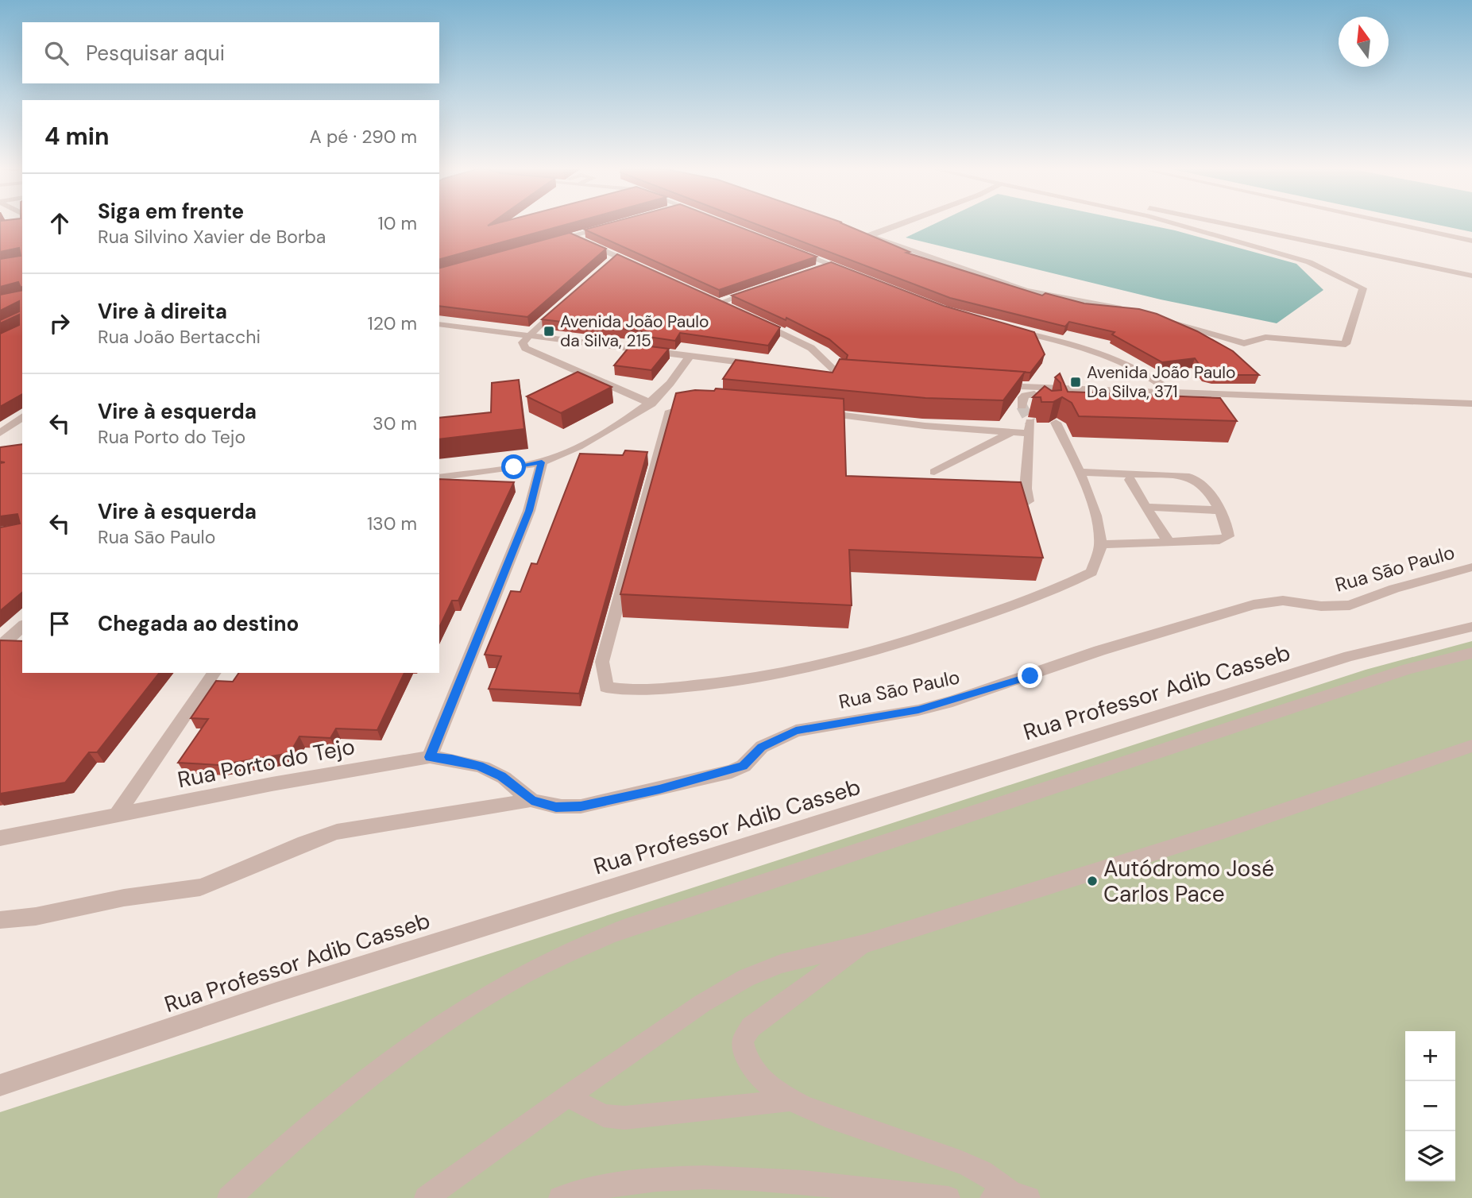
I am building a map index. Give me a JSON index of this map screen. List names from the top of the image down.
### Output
{
  "streets": {
    "street": ["Rua Sāo Paulo", "Rua Professor Adib Casseb", "Rua Porto do Tejo"]
  },
  "crossings": [
    ["Rua Sāo Paulo", "Rua Porto do Tejo"]
  ],
  "places": {
    "transit": ["Avenida João Paulo da Silva, 215", "Avenida João Paulo Da Silva, 371"],
    "other": ["Autódromo José Carlos Pace"]
  },
  "north": "top",
  "page": {
    "search": "Pesquisar aqui",
    "heading": ["4 min", "A pé · 290 m"],
    "list": [
      ["Siga em frente", "Rua Silvino Xavier de Borba", "10 m"],
      ["Vire à direita", "Rua João Bertacchi", "120 m"],
      ["Vire à esquerda", "Rua Porto do Tejo", "30 m"],
      ["Vire à esquerda", "Rua Sāo Paulo", "130 m"],
      "Chegada ao destino"
    ],
    "map_buttons": ["+", "−"]
  }
}
